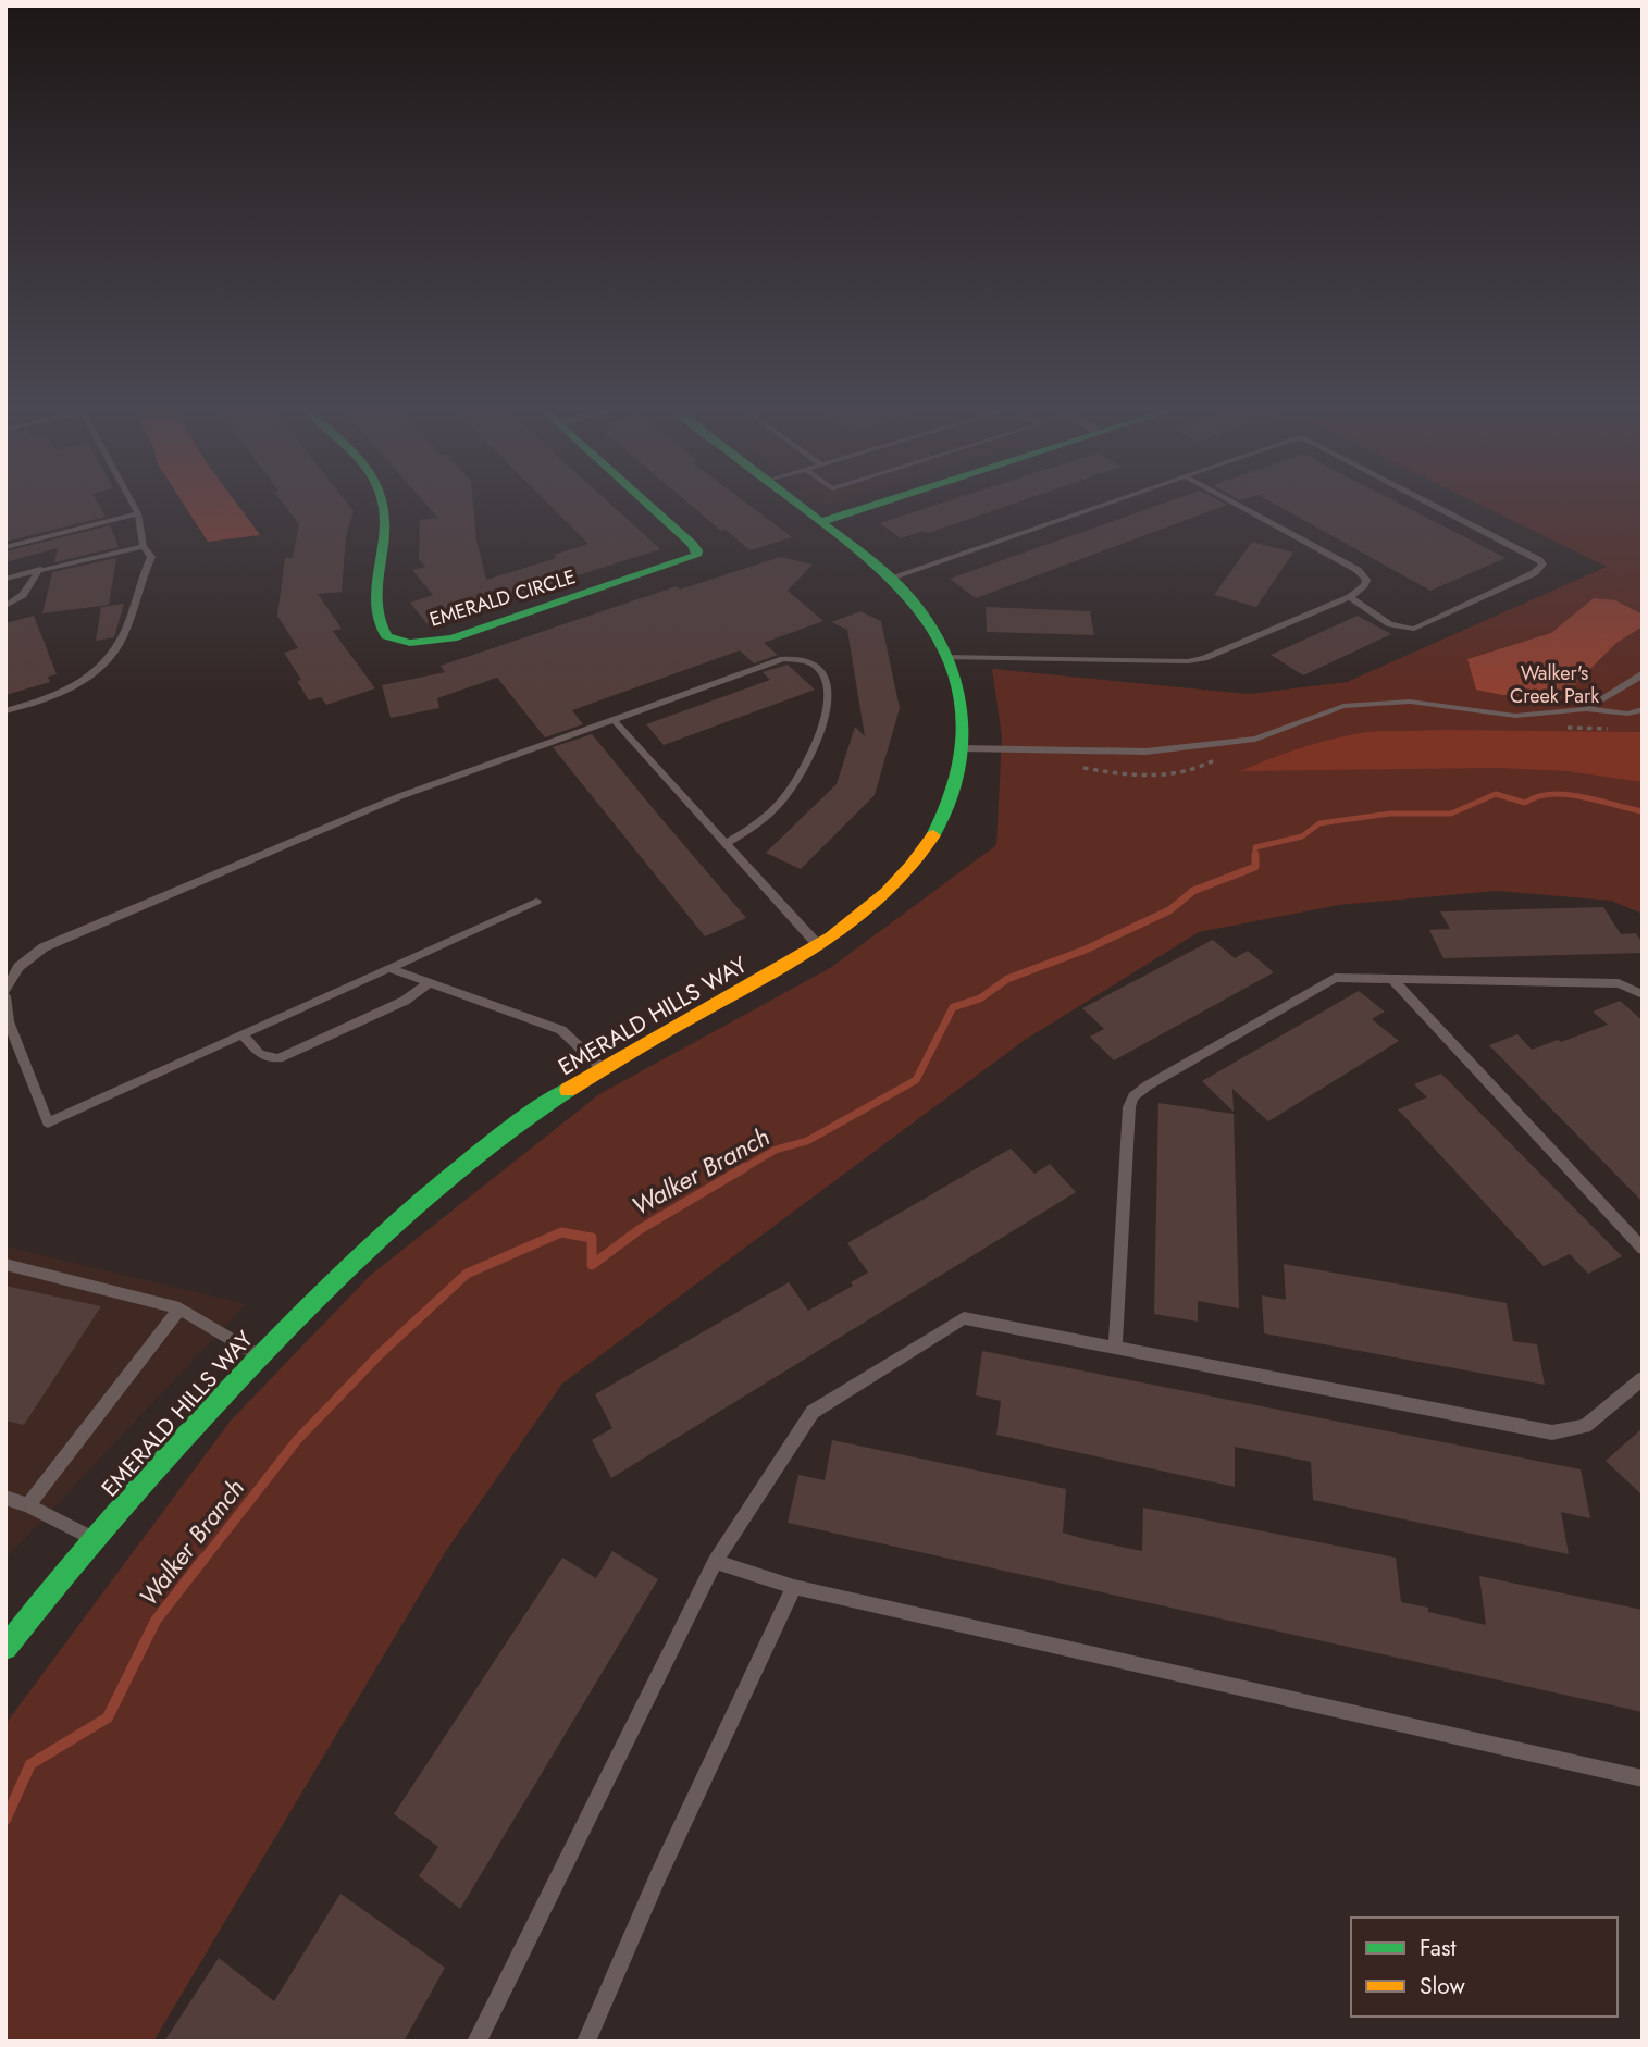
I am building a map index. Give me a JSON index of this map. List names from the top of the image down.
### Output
{
  "streets": {
    "street": ["EMERALD CIRCLE", "EMERALD HILLS WAY"]
  },
  "water": ["Walker Branch"],
  "parks": ["Walker's Creek Park"],
  "legend": ["Fast", "Slow"]
}
